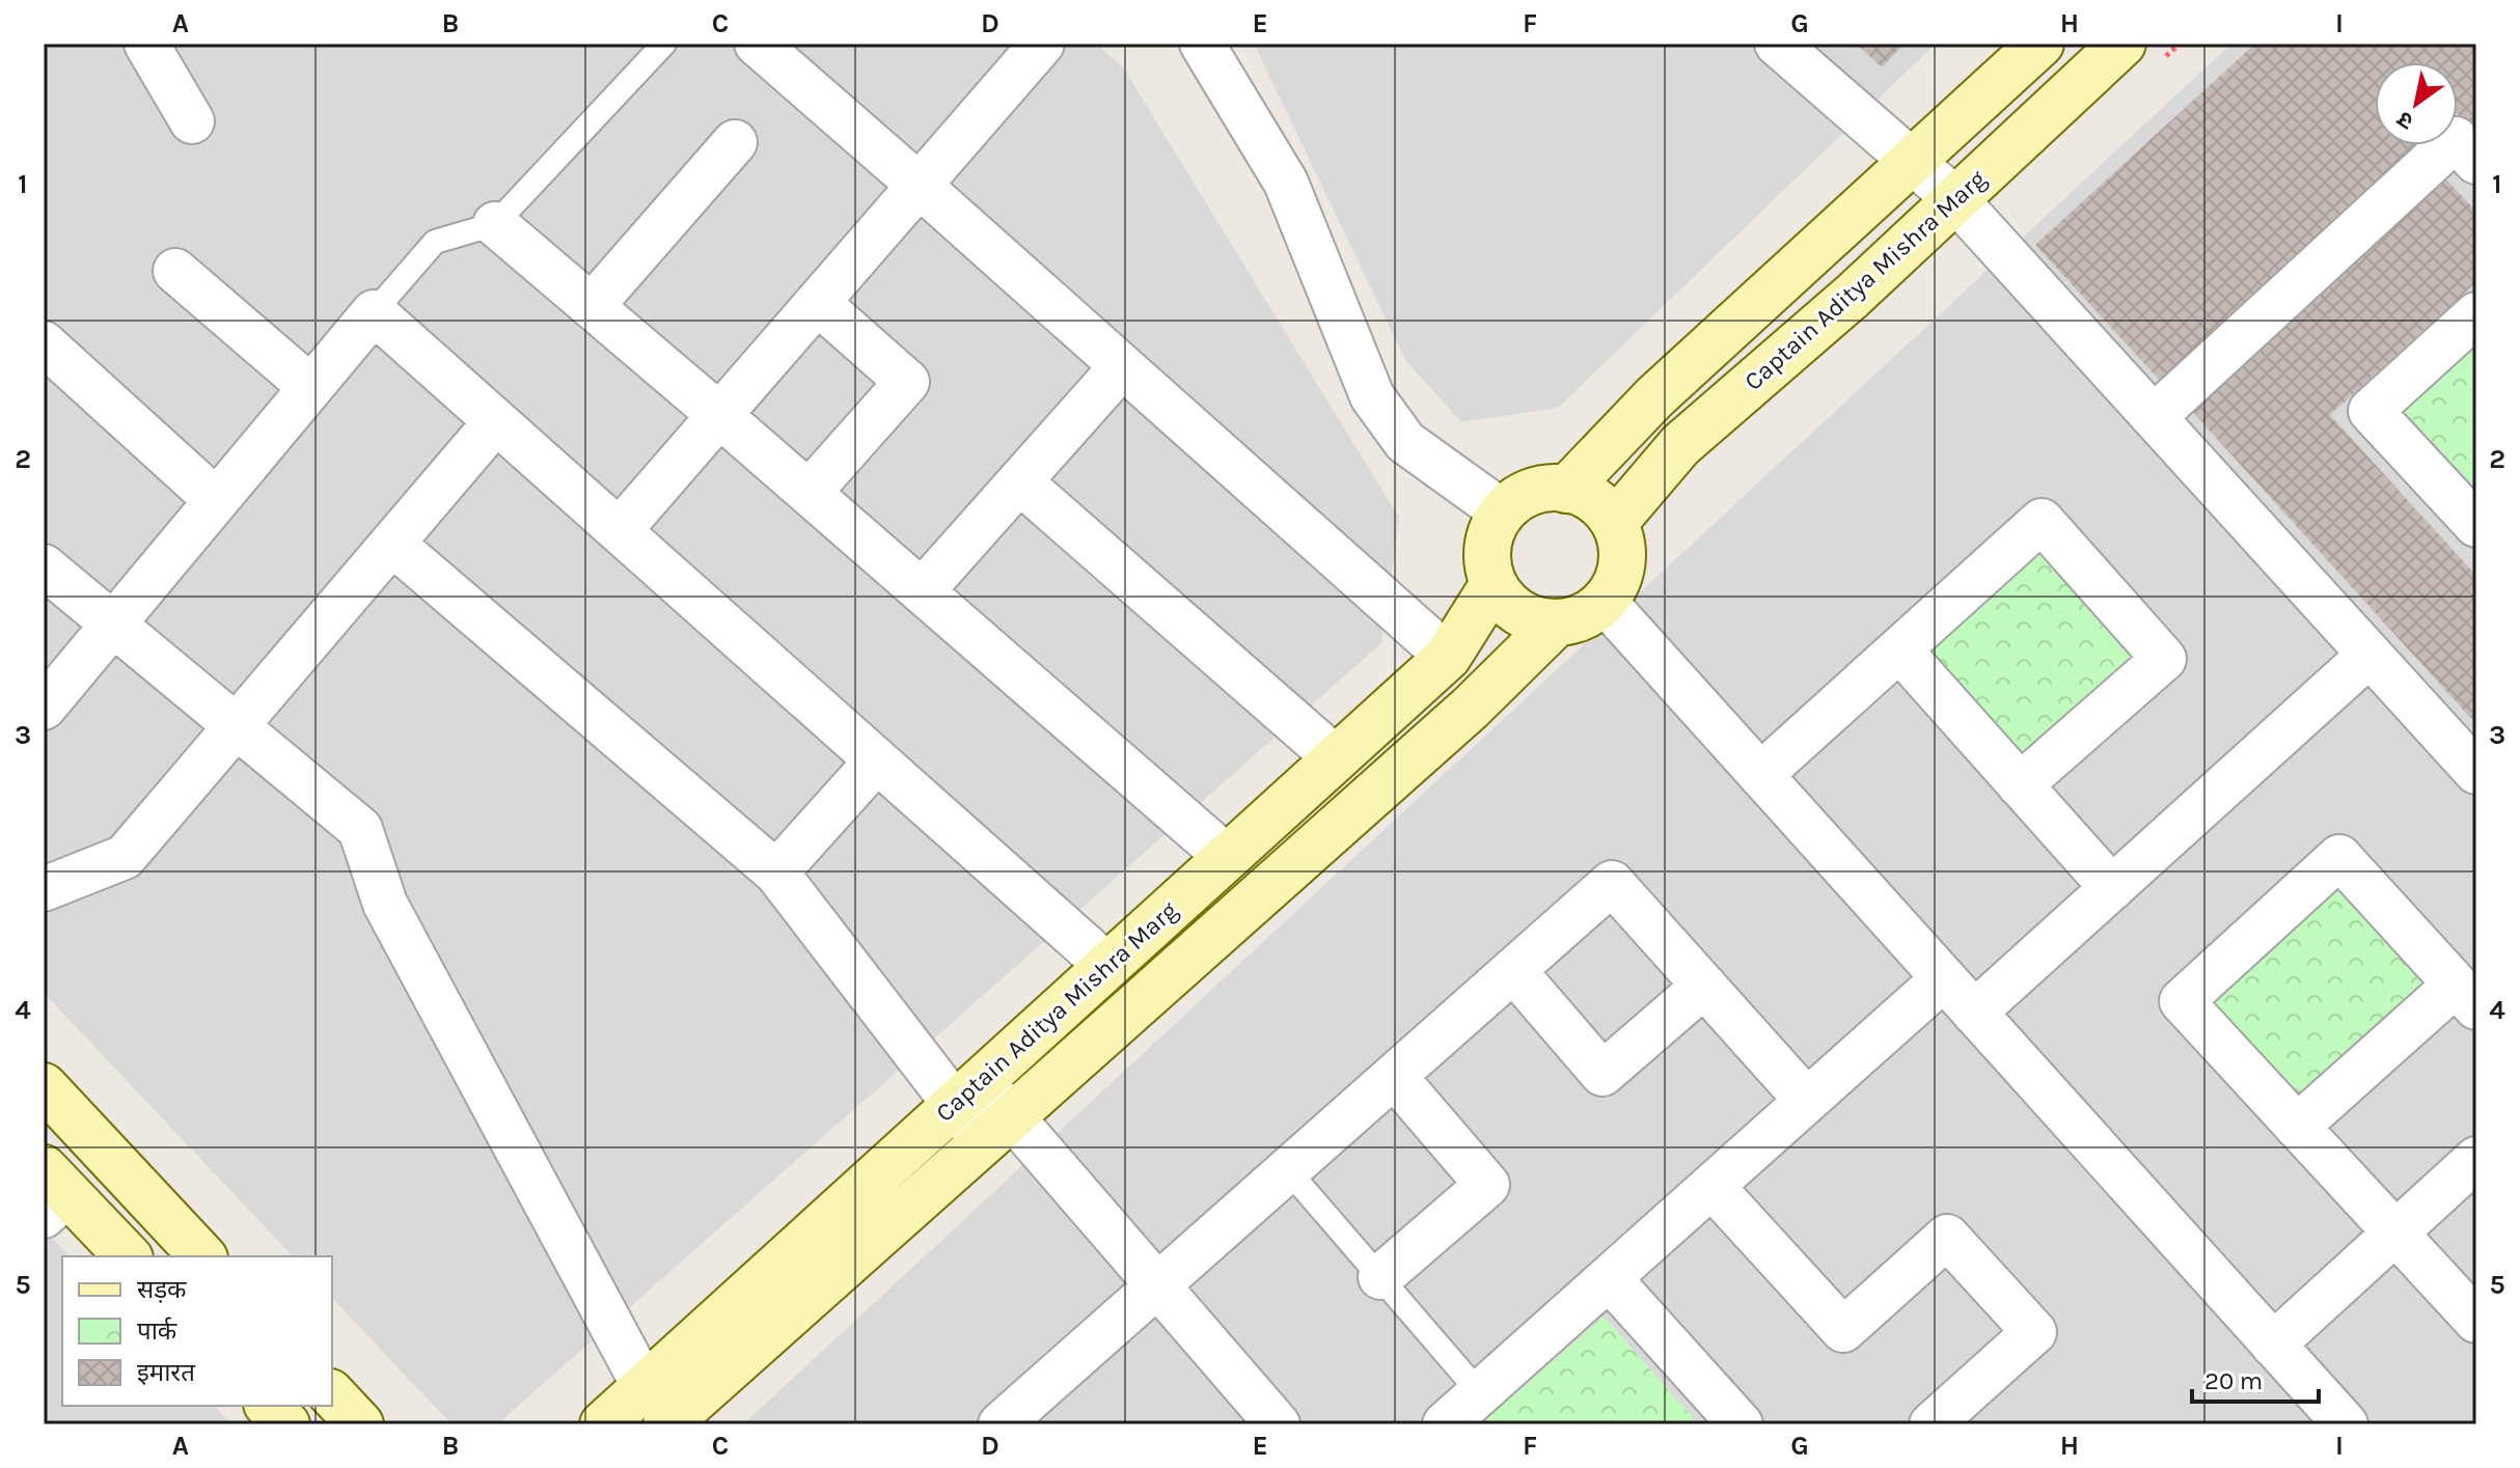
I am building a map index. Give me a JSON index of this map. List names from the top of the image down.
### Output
{
  "streets": {
    "street": ["Captain Aditya Mishra Marg"]
  },
  "legend": ["सड़क", "पार्क", "इमारत"],
  "scale_bar": "20 m",
  "north": "bottom left",
  "grid": {
    "columns": [
      "A",
      "B",
      "C",
      "D",
      "E",
      "F",
      "G",
      "H",
      "I"
    ],
    "rows": [
      "1",
      "2",
      "3",
      "4",
      "5"
    ]
  }
}
